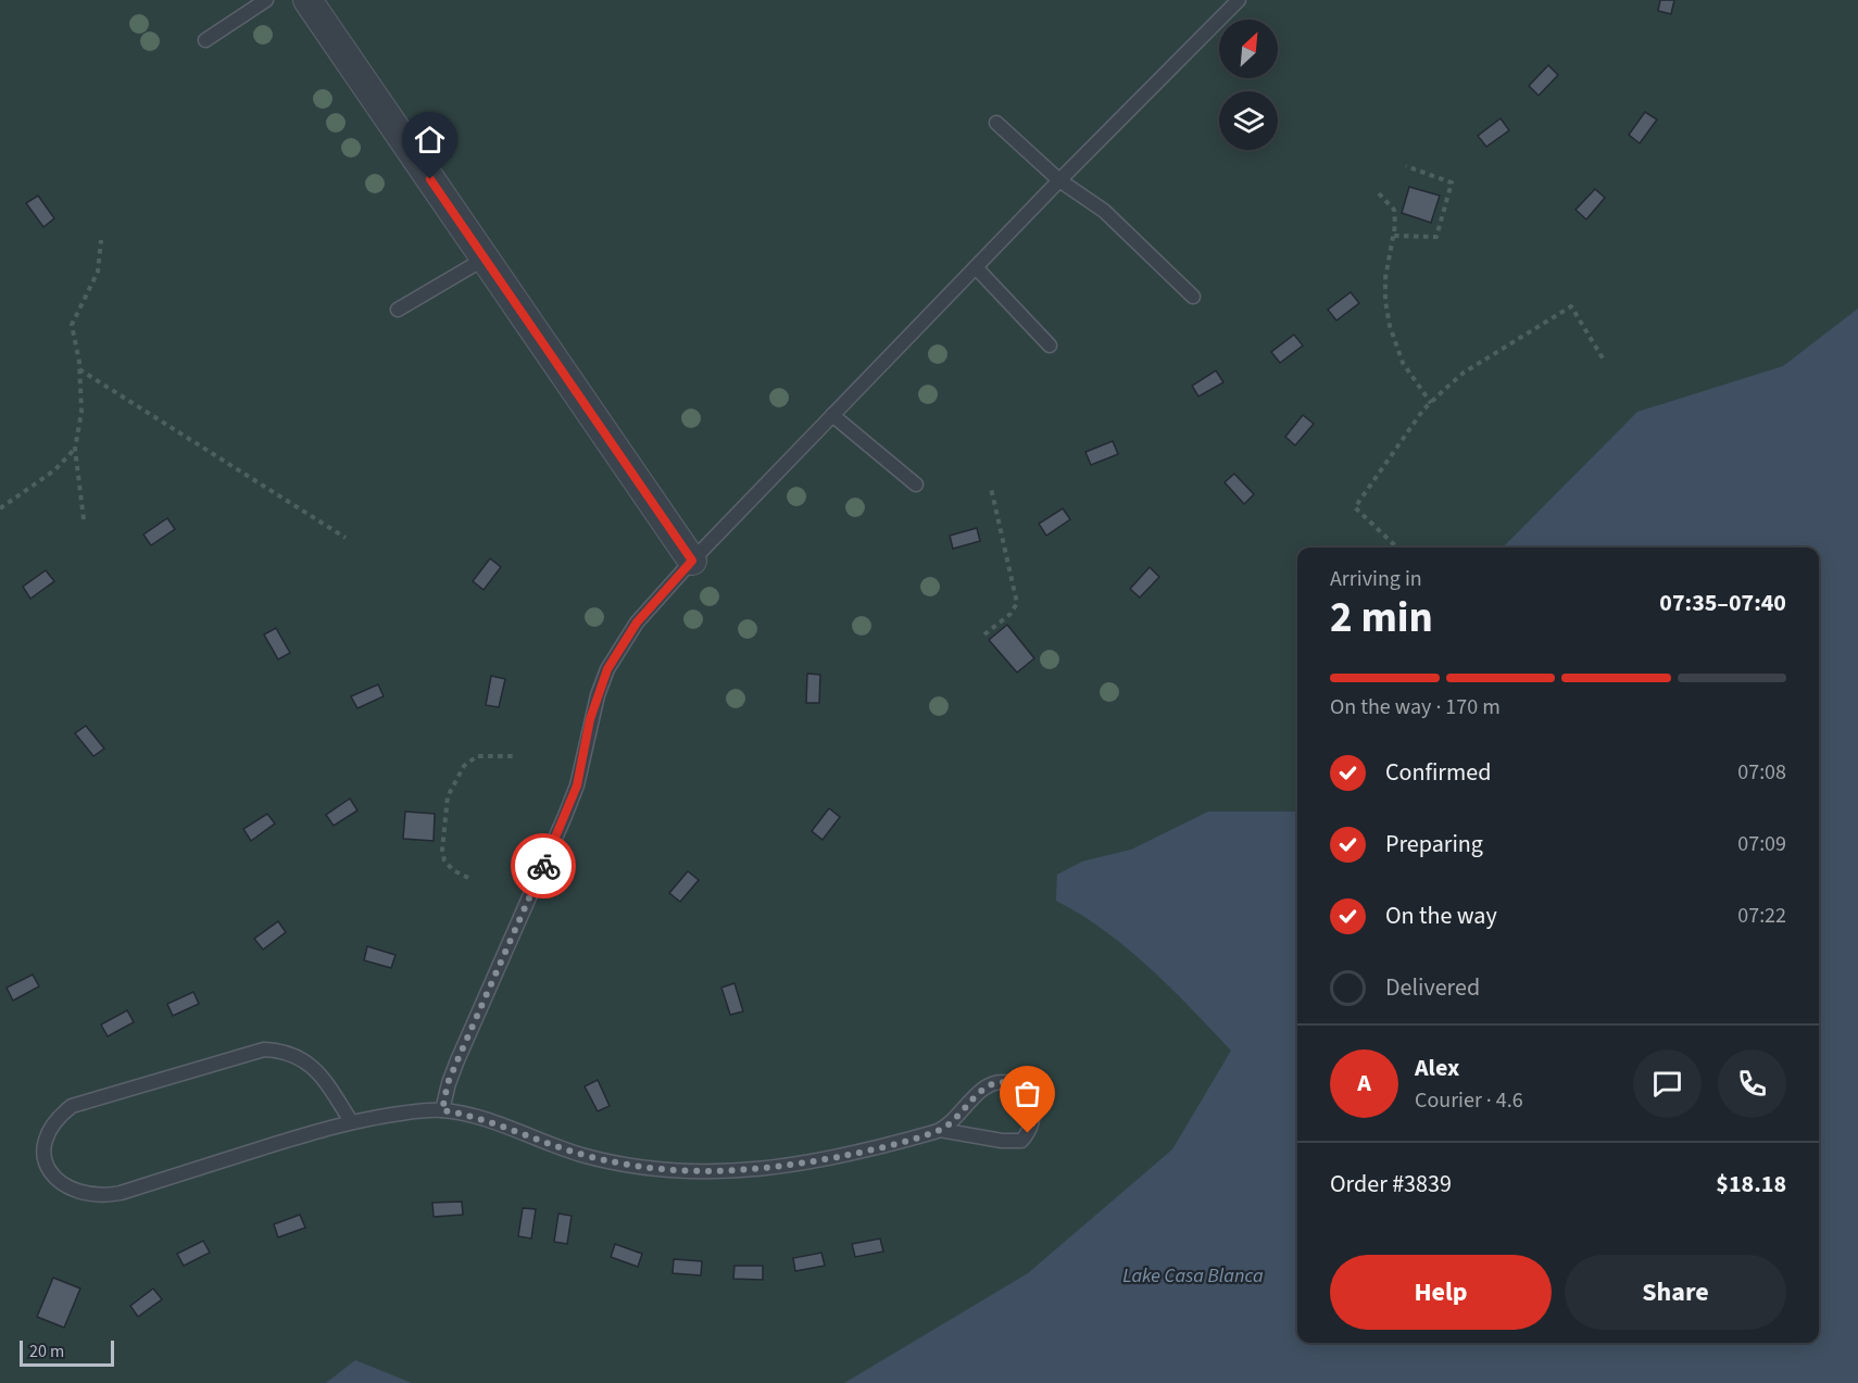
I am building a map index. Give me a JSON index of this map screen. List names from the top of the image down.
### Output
{
  "water": ["Lake Casa Blanca"],
  "scale_bar": "20 m",
  "north": "top right",
  "page": {
    "heading": ["2 min", "Arriving in", "07:35–07:40"],
    "panel": [
      "Alex",
      "Courier · 4.6",
      "Order #3839",
      "$18.18"
    ],
    "bar": "On the way · 170 m",
    "list": [
      ["Confirmed", "07:08"],
      ["Preparing", "07:09"],
      ["On the way", "07:22"],
      "Delivered"
    ],
    "round": "A",
    "buttons": ["Help", "Share"],
    "scale": "20 m"
  }
}
